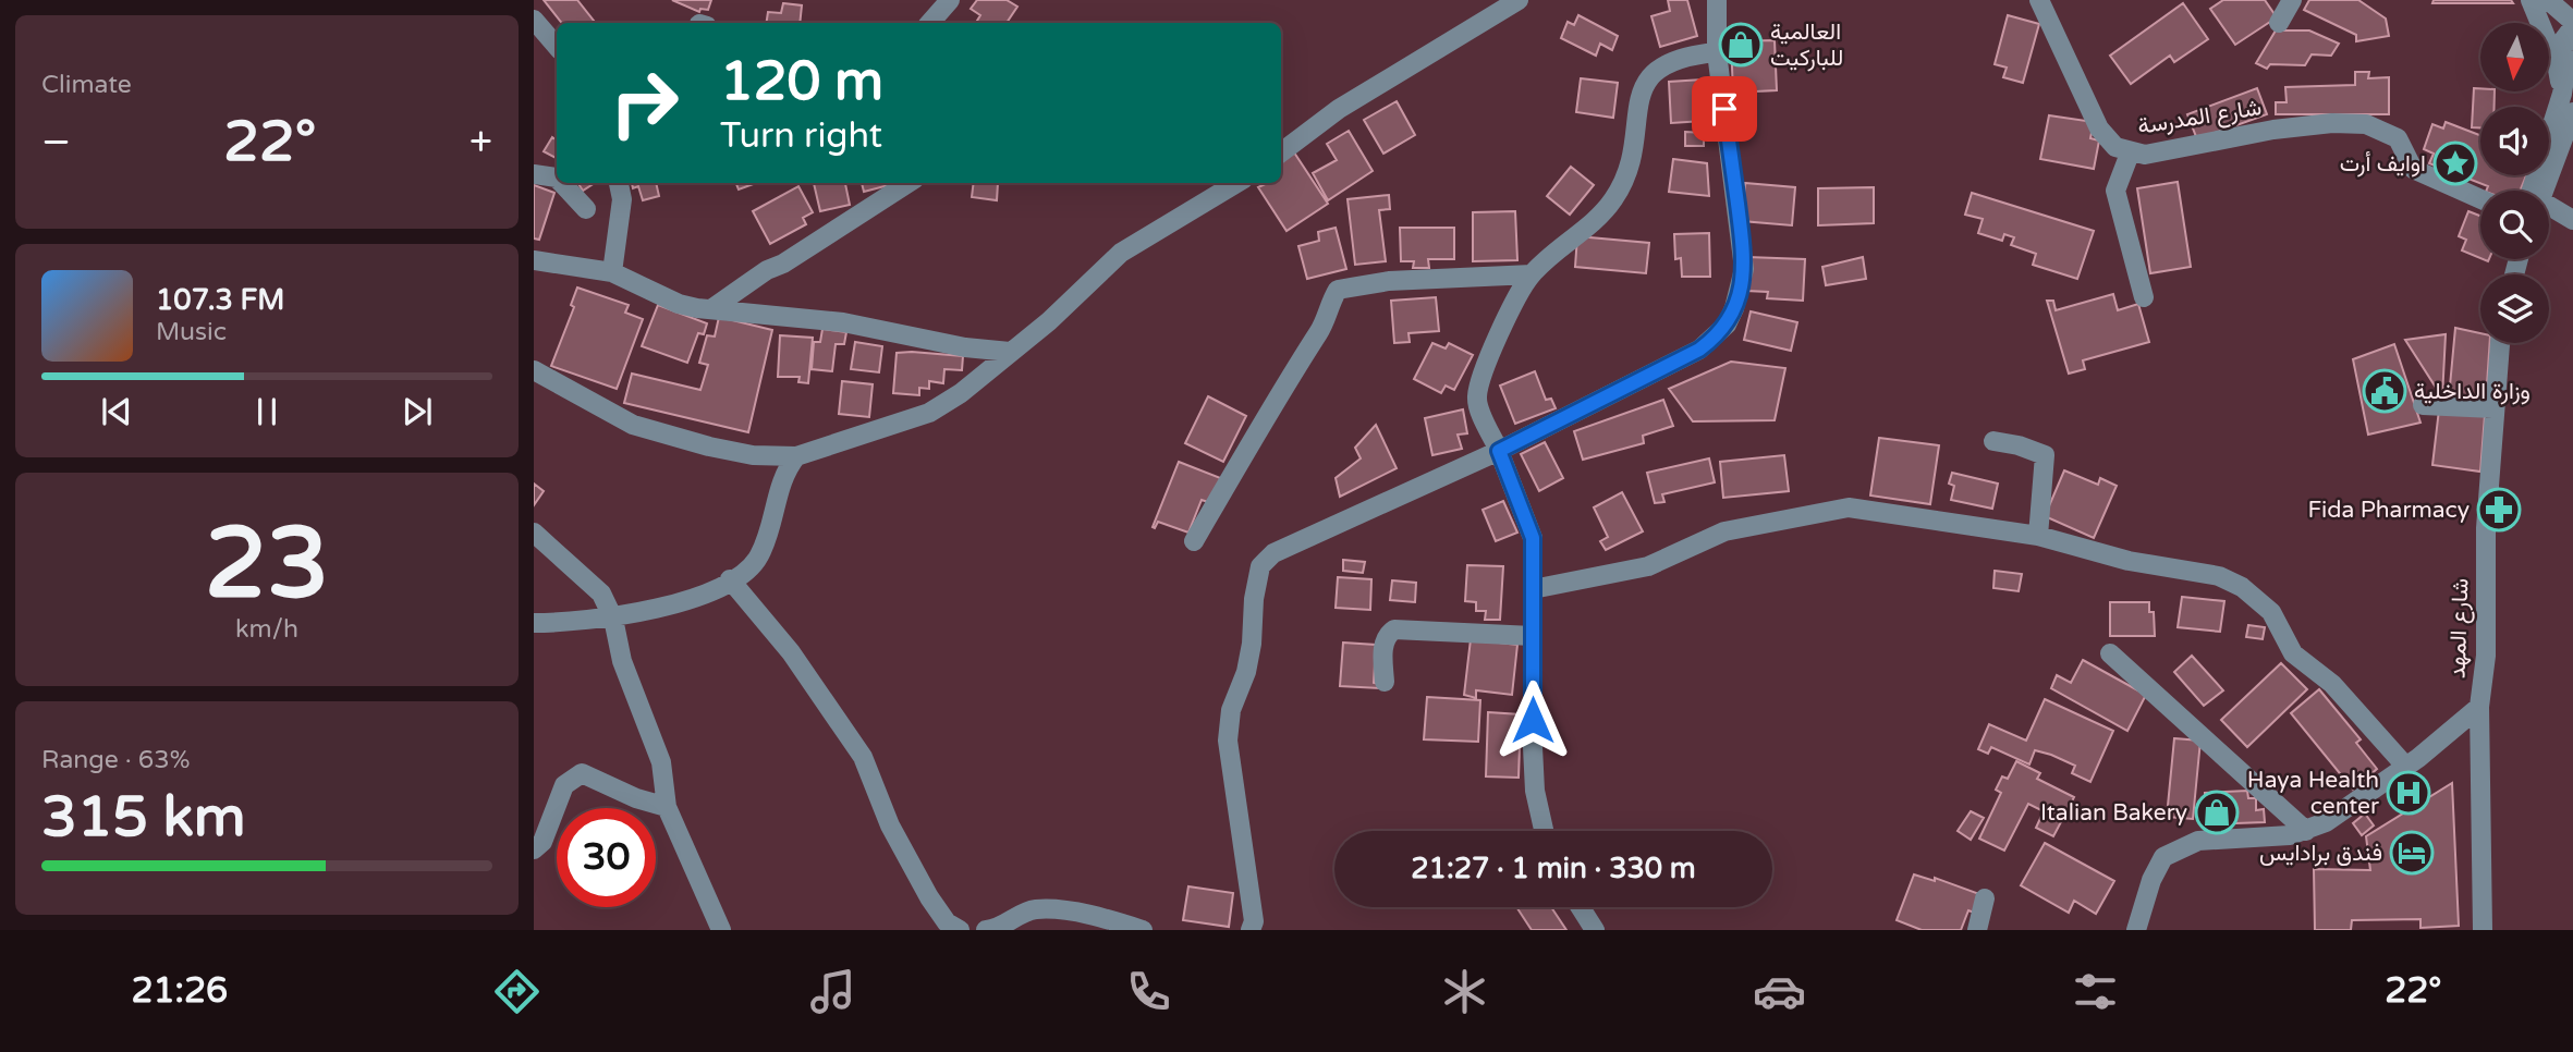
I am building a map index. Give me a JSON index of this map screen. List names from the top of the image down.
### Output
{
  "streets": {
    "street": ["شارع المدرسة", "شارع المهد"]
  },
  "places": {
    "shop": ["العالمية للباركيت", "Italian Bakery"],
    "place": ["اوايف أرت"],
    "public building": ["وزارة الداخلية"],
    "pharmacy": ["Fida Pharmacy"],
    "hospital": ["Haya Health center"],
    "hotel": ["فندق برادايس"]
  },
  "north": "bottom",
  "page": {
    "tile": [
      "Climate",
      ["23", "km/h"],
      ["Range · 63%", "315 km"]
    ],
    "turn": ["120 m", "Turn right"],
    "heat": ["−", "22°", "+"],
    "song": ["107.3 FM", "Music"],
    "limit": "30",
    "trip": "21:27 · 1 min · 330 m",
    "tabs": ["21:26", "22°"]
  }
}
